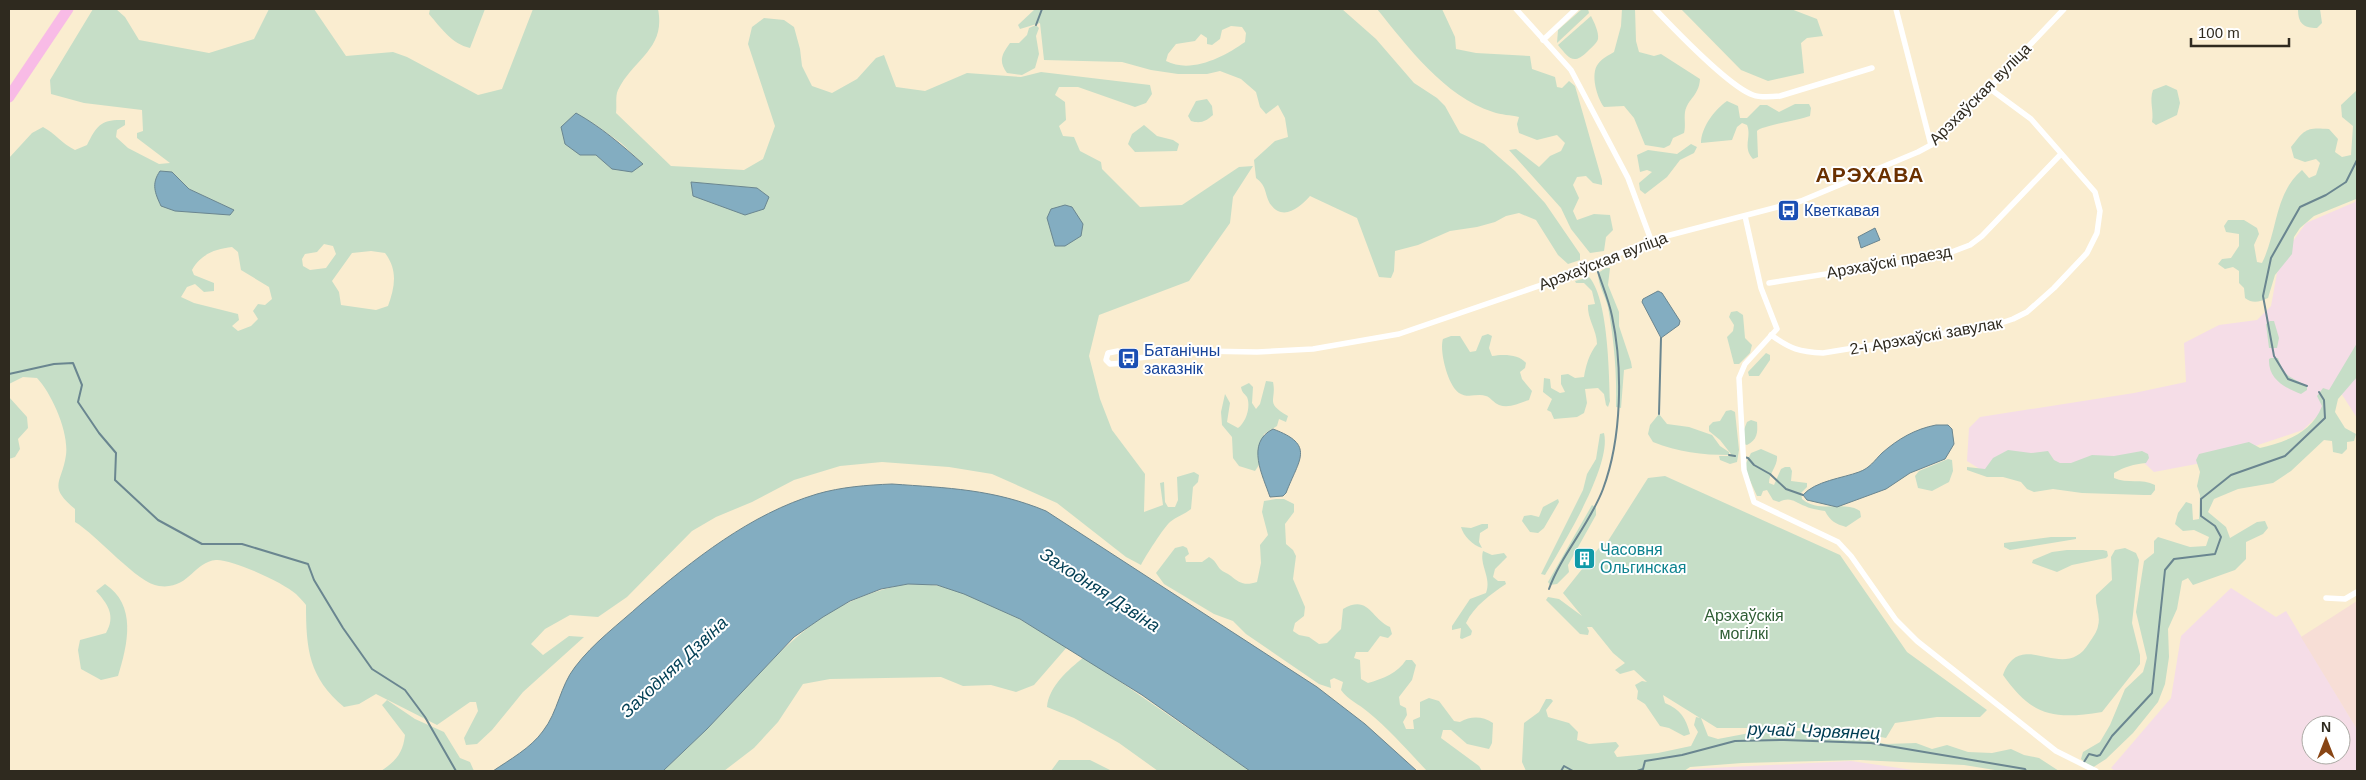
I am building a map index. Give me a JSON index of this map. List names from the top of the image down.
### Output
{
  "streets": {
    "street": ["Арэхаўская вуліца", "Арэхаўскі праезд", "2-і Арэхаўскі завулак"]
  },
  "crossings": [
    ["Арэхаўская вуліца", "2-і Арэхаўскі завулак"],
    ["Арэхаўскі праезд", "2-і Арэхаўскі завулак"]
  ],
  "districts": ["АРЭХАВА"],
  "water": ["Заходняя Дзвіна", "ручай Чэрвянец"],
  "parks": ["Арэхаўскія могілкі"],
  "places": {
    "bus stop": ["Кветкавая", "Батанічны заказнік"],
    "building": ["Часовня Ольгинская"]
  },
  "scale_bar": "100 m",
  "north": "top"
}
